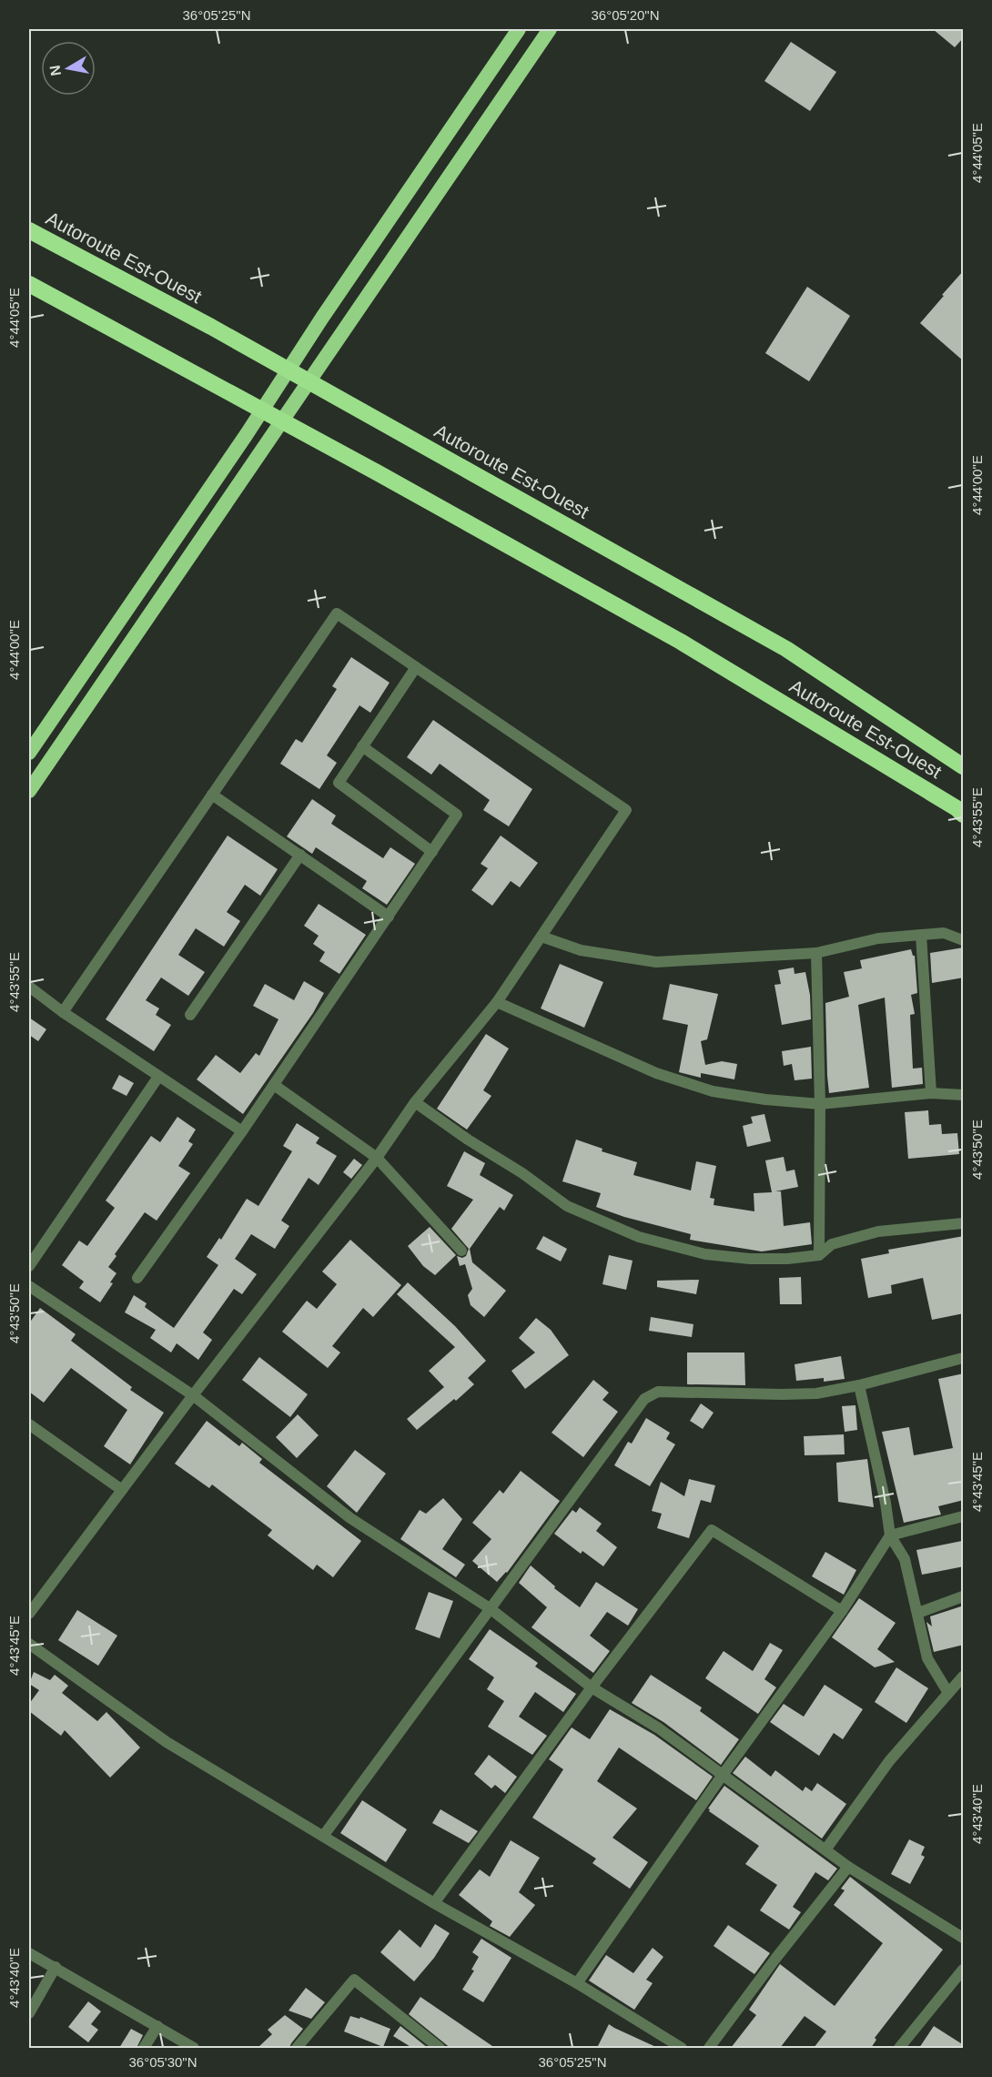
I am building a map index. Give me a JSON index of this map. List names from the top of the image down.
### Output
{
  "streets": {
    "highway": ["Autoroute Est-Ouest"]
  },
  "north": "left",
  "coordinates": [
    "36°05'25\"N",
    "36°05'20\"N",
    "4°44'05\"E",
    "4°44'00\"E",
    "4°43'55\"E",
    "4°43'50\"E",
    "4°43'45\"E",
    "4°43'40\"E",
    "36°05'30\"N"
  ]
}
